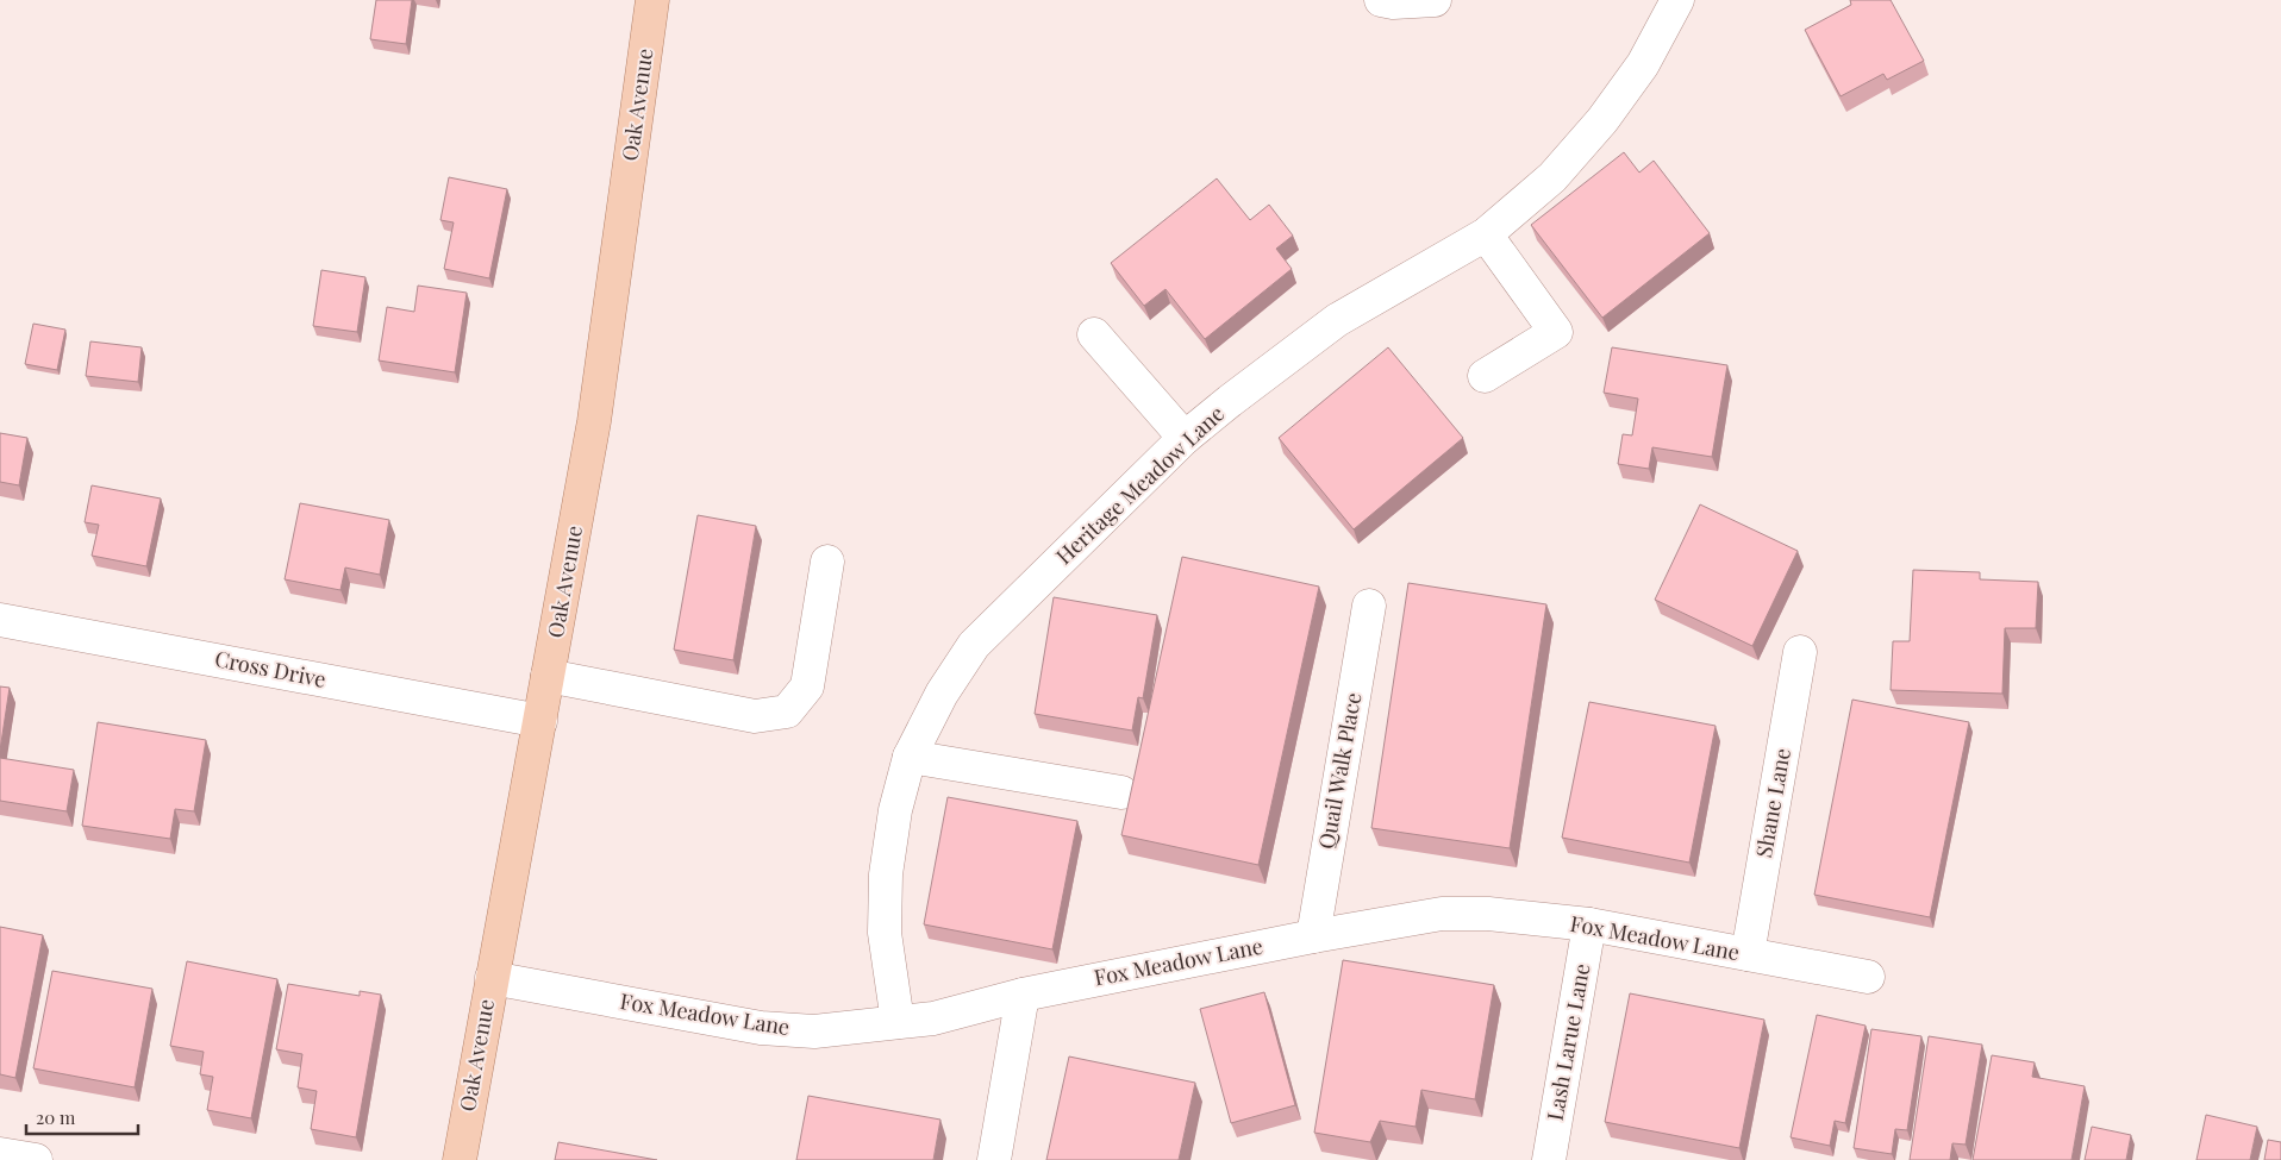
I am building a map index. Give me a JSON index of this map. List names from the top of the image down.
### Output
{
  "streets": {
    "main road": ["Oak Avenue"],
    "street": [
      "Heritage Meadow Lane",
      "Cross Drive",
      "Quail Walk Place",
      "Shane Lane",
      "Fox Meadow Lane",
      "Lash Larue Lane"
    ]
  },
  "crossings": [
    ["Oak Avenue", "Cross Drive"],
    ["Oak Avenue", "Fox Meadow Lane"],
    ["Heritage Meadow Lane", "Fox Meadow Lane"],
    ["Quail Walk Place", "Fox Meadow Lane"],
    ["Shane Lane", "Fox Meadow Lane"],
    ["Fox Meadow Lane", "Lash Larue Lane"]
  ],
  "scale_bar": "20 m"
}
